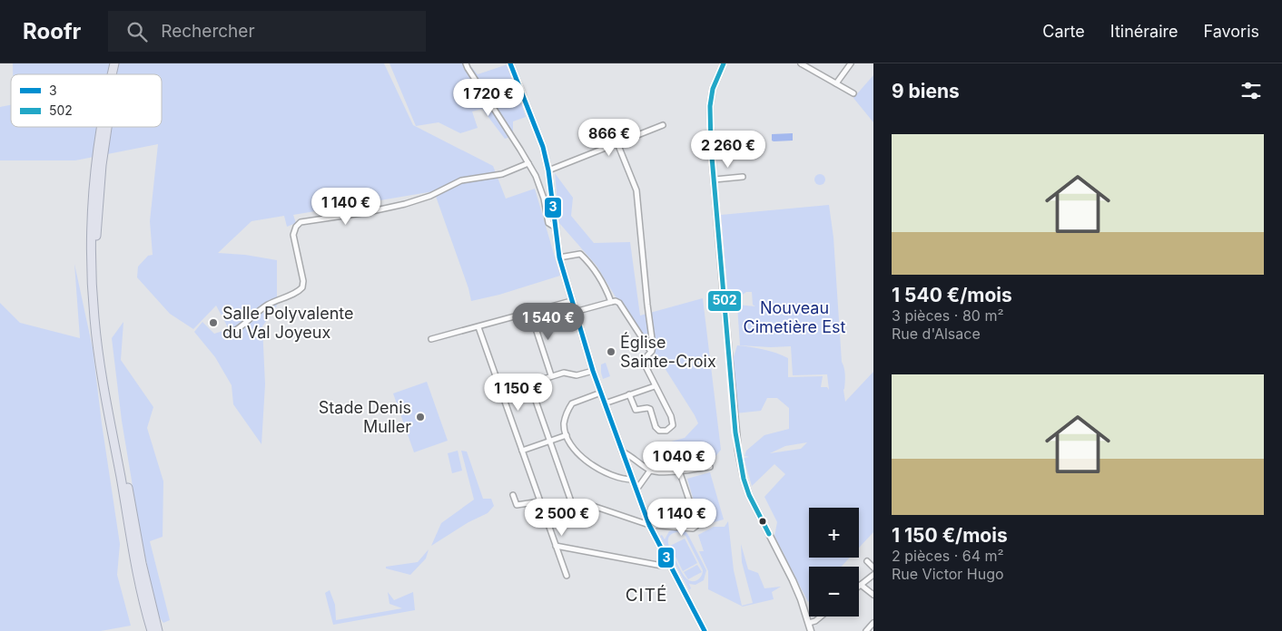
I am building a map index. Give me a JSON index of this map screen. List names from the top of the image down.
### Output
{
  "districts": ["CITÉ"],
  "parks": ["Nouveau Cimetière Est"],
  "places": ["Salle Polyvalente du Val Joyeux", "Église Sainte-Croix", "Stade Denis Muller"],
  "lines": ["transit line 3", "transit line 502"],
  "legend": ["3", "502"],
  "page": {
    "header": "Roofr",
    "search": "Rechercher",
    "nav": ["Carte", "Itinéraire", "Favoris"],
    "heading": "9 biens",
    "price": [
      "1 720 €",
      "866 €",
      "2 260 €",
      "1 140 €",
      "1 540 €",
      "1 150 €",
      "1 040 €",
      "2 500 €",
      "1 140 €"
    ],
    "list": [
      {
        "name": "1 540 €/mois",
        "note": "3 pièces · 80 m² · Rue d'Alsace"
      },
      {
        "name": "1 150 €/mois",
        "note": "2 pièces · 64 m² · Rue Victor Hugo"
      }
    ],
    "map_buttons": ["+", "−"]
  }
}
